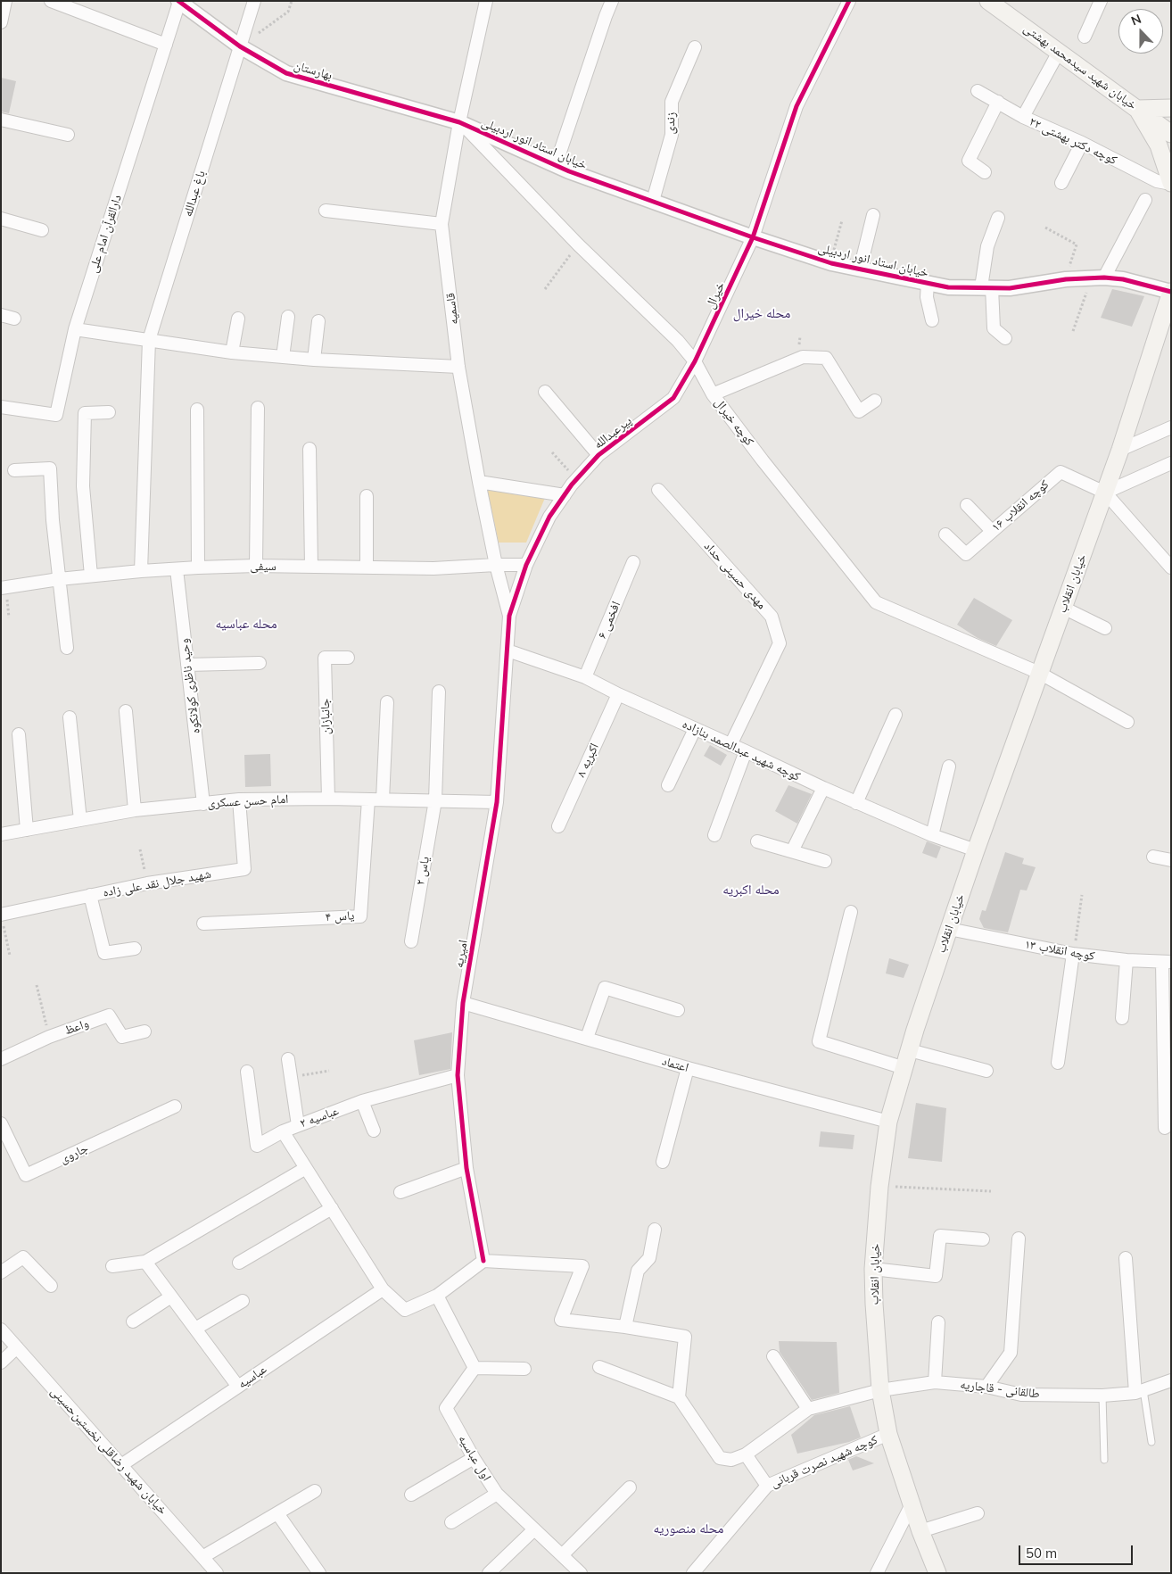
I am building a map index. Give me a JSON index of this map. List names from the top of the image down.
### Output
{
  "streets": {
    "main road": ["خیابان شهید سیدمحمد بهشتی", "خیابان انقلاب"],
    "street": [
      "بهارستان",
      "زندی",
      "کوچه دکتر بهشتی ۲۲",
      "خیابان استاد انور اردبیلی",
      "باغ عبدالله",
      "دارالقرآن امام علی",
      "خیرال",
      "قاسمیه",
      "کوچه خیرال",
      "پیرعبدالله",
      "کوچه انقلاب ۱۶",
      "سیفی",
      "مهدی حسینی حداد",
      "افخمی ۶",
      "وحید ناظری کولانکوه",
      "جانبازان",
      "کوچه شهید عبدالصمد بنازاده",
      "اکبریه ۸",
      "امام حسن عسکری",
      "یاس ۲",
      "شهید جلال نقد علی زاده",
      "یاس ۴",
      "کوچه انقلاب ۱۳",
      "امیریه",
      "واعظ",
      "اعتماد",
      "عباسیه ۲",
      "جاروی",
      "عباسیه",
      "طالقانی - قاجاریه",
      "خیابان شهید رضاقلی نخستین‌حسینی",
      "اول عباسیه",
      "کوچه شهید نصرت قربانی"
    ]
  },
  "crossings": [
    ["بهارستان", "خیابان استاد انور اردبیلی"],
    ["بهارستان", "باغ عبدالله"],
    ["بهارستان", "دارالقرآن امام علی"],
    ["بهارستان", "قاسمیه"],
    ["بهارستان", "کوچه خیرال"],
    ["زندی", "خیابان استاد انور اردبیلی"],
    ["خیابان استاد انور اردبیلی", "خیرال"],
    ["خیابان استاد انور اردبیلی", "قاسمیه"],
    ["خیابان استاد انور اردبیلی", "کوچه خیرال"],
    ["خیابان استاد انور اردبیلی", "خیابان انقلاب"],
    ["باغ عبدالله", "سیفی"],
    ["خیرال", "کوچه خیرال"],
    ["خیرال", "پیرعبدالله"],
    ["قاسمیه", "کوچه خیرال"],
    ["قاسمیه", "پیرعبدالله"],
    ["قاسمیه", "سیفی"],
    ["کوچه خیرال", "پیرعبدالله"],
    ["کوچه خیرال", "خیابان انقلاب"],
    ["پیرعبدالله", "سیفی"],
    ["پیرعبدالله", "کوچه شهید عبدالصمد بنازاده"],
    ["پیرعبدالله", "امیریه"],
    ["کوچه انقلاب ۱۶", "خیابان انقلاب"],
    ["سیفی", "وحید ناظری کولانکوه"],
    ["مهدی حسینی حداد", "کوچه شهید عبدالصمد بنازاده"],
    ["خیابان انقلاب", "کوچه شهید عبدالصمد بنازاده"],
    ["خیابان انقلاب", "کوچه انقلاب ۱۳"],
    ["خیابان انقلاب", "اعتماد"],
    ["خیابان انقلاب", "طالقانی - قاجاریه"],
    ["خیابان انقلاب", "کوچه شهید نصرت قربانی"],
    ["افخمی ۶", "کوچه شهید عبدالصمد بنازاده"],
    ["وحید ناظری کولانکوه", "امام حسن عسکری"],
    ["جانبازان", "امام حسن عسکری"],
    ["کوچه شهید عبدالصمد بنازاده", "اکبریه ۸"],
    ["کوچه شهید عبدالصمد بنازاده", "امیریه"],
    ["امام حسن عسکری", "یاس ۲"],
    ["امام حسن عسکری", "شهید جلال نقد علی زاده"],
    ["امام حسن عسکری", "یاس ۴"],
    ["امام حسن عسکری", "امیریه"],
    ["امیریه", "اعتماد"],
    ["امیریه", "عباسیه ۲"],
    ["عباسیه", "خیابان شهید رضاقلی نخستین‌حسینی"]
  ],
  "districts": [
    "محله خیرال",
    "محله عباسیه",
    "محله اکبریه",
    "محله منصوریه"
  ],
  "scale_bar": "50 m",
  "north": "top"
}
